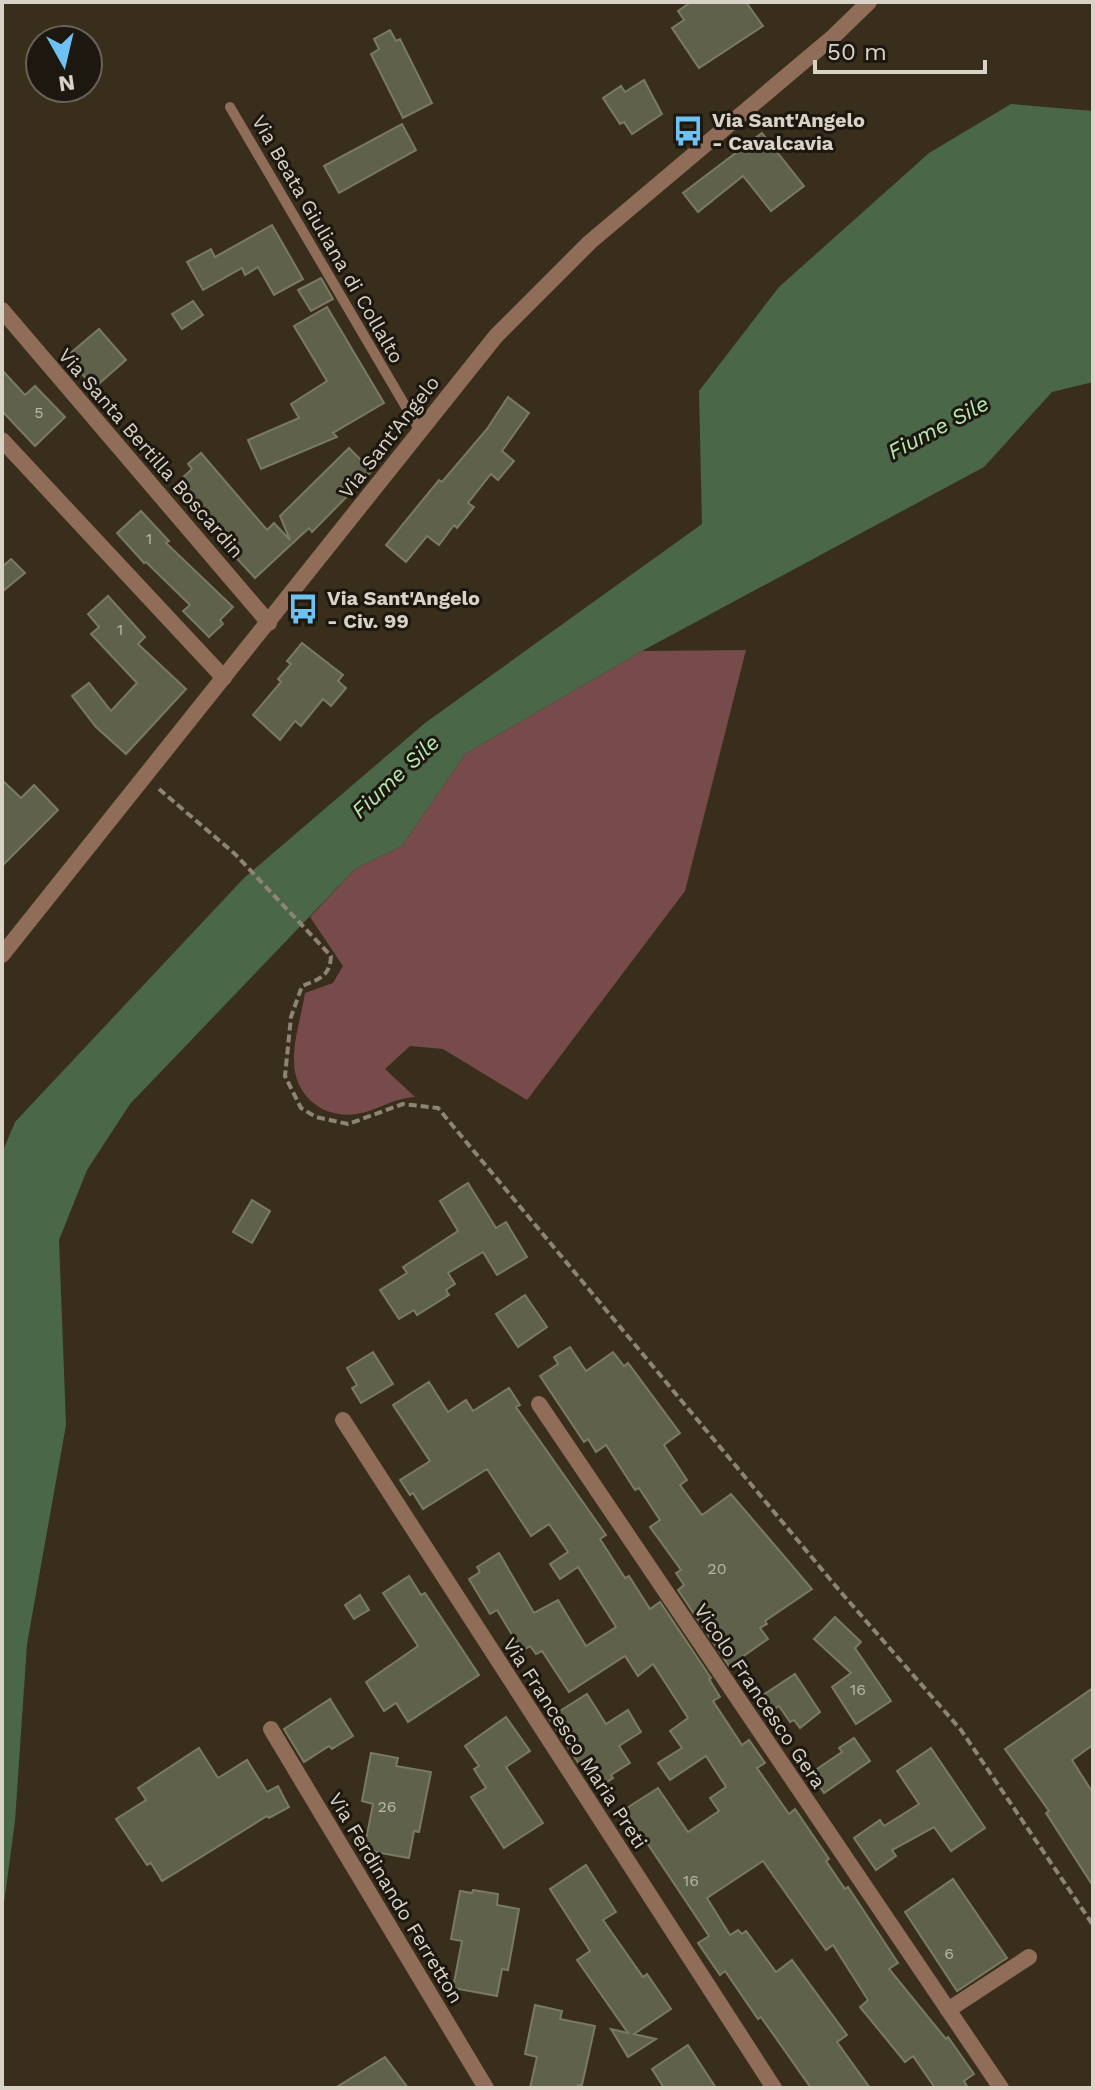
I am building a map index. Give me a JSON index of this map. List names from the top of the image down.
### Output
{
  "streets": {
    "street": [
      "Via Sant'Angelo",
      "Via Santa Bertilla Boscardin",
      "Vicolo Francesco Gera",
      "Via Francesco Maria Preti",
      "Via Ferdinando Ferretton"
    ],
    "lane": ["Via Beata Giuliana di Collalto"]
  },
  "crossings": [
    ["Via Beata Giuliana di Collalto", "Via Sant'Angelo"],
    ["Via Sant'Angelo", "Via Santa Bertilla Boscardin"]
  ],
  "water": ["Fiume Sile"],
  "places": {
    "bus stop": ["Via Sant'Angelo - Cavalcavia", "Via Sant'Angelo - Civ. 99"]
  },
  "house_numbers": [
    "5",
    "1",
    "1",
    "20",
    "16",
    "26",
    "16",
    "6"
  ],
  "scale_bar": "50 m",
  "north": "bottom"
}
